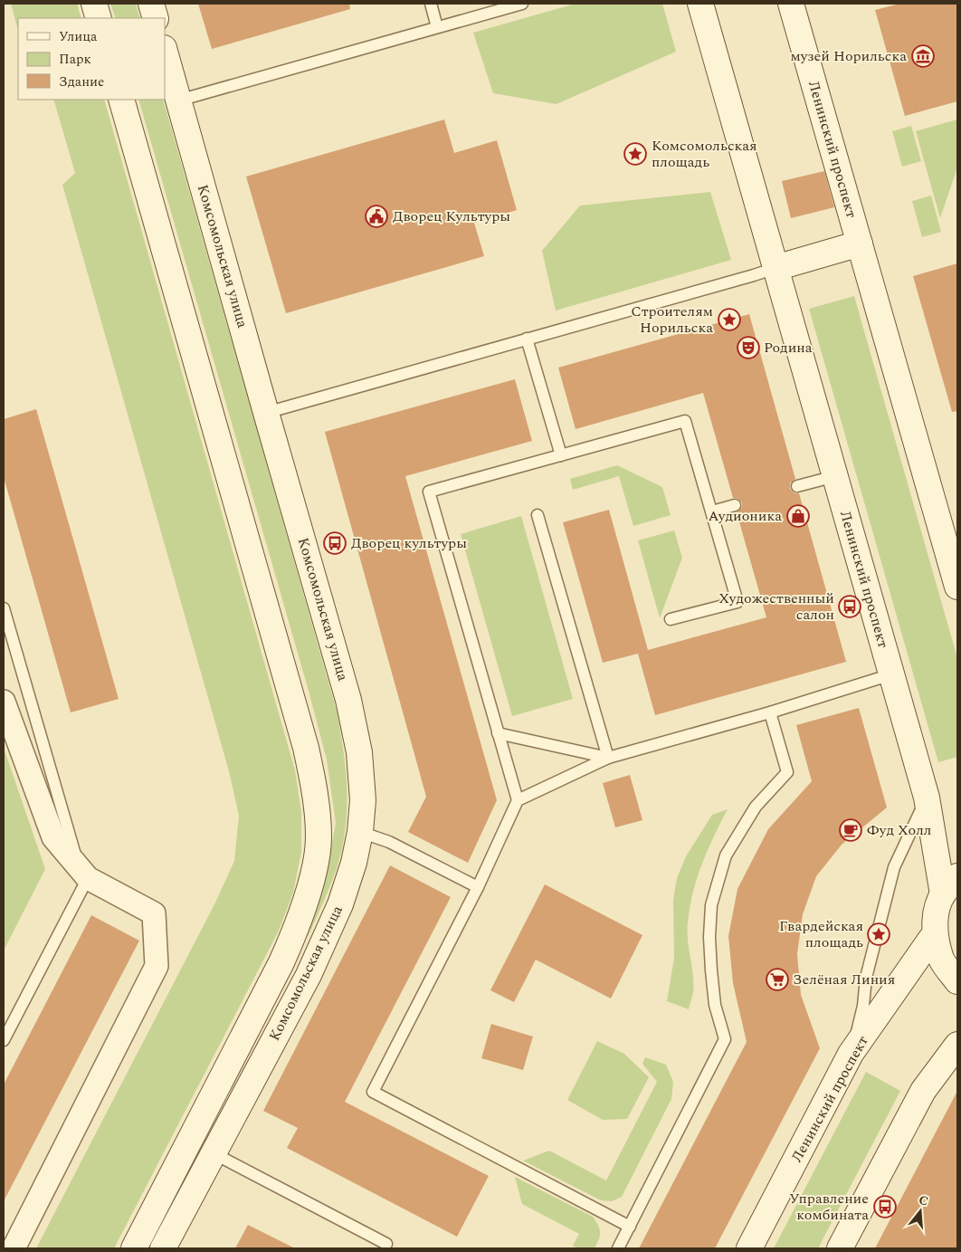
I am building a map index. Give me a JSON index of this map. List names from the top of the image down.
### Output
{
  "streets": {
    "street": ["Ленинский проспект", "Комсомольская улица"]
  },
  "places": {
    "museum": ["музей Норильска"],
    "place": ["Комсомольская площадь", "Строителям Норильска", "Гвардейская площадь"],
    "public building": ["Дворец Культуры"],
    "theatre": ["Родина"],
    "shop": ["Аудионика"],
    "bus stop": ["Дворец культуры", "Художественный салон", "Управление комбината"],
    "cafe": ["Фуд Холл"],
    "supermarket": ["Зелёная Линия"]
  },
  "legend": ["Улица", "Парк", "Здание"],
  "north": "top"
}
